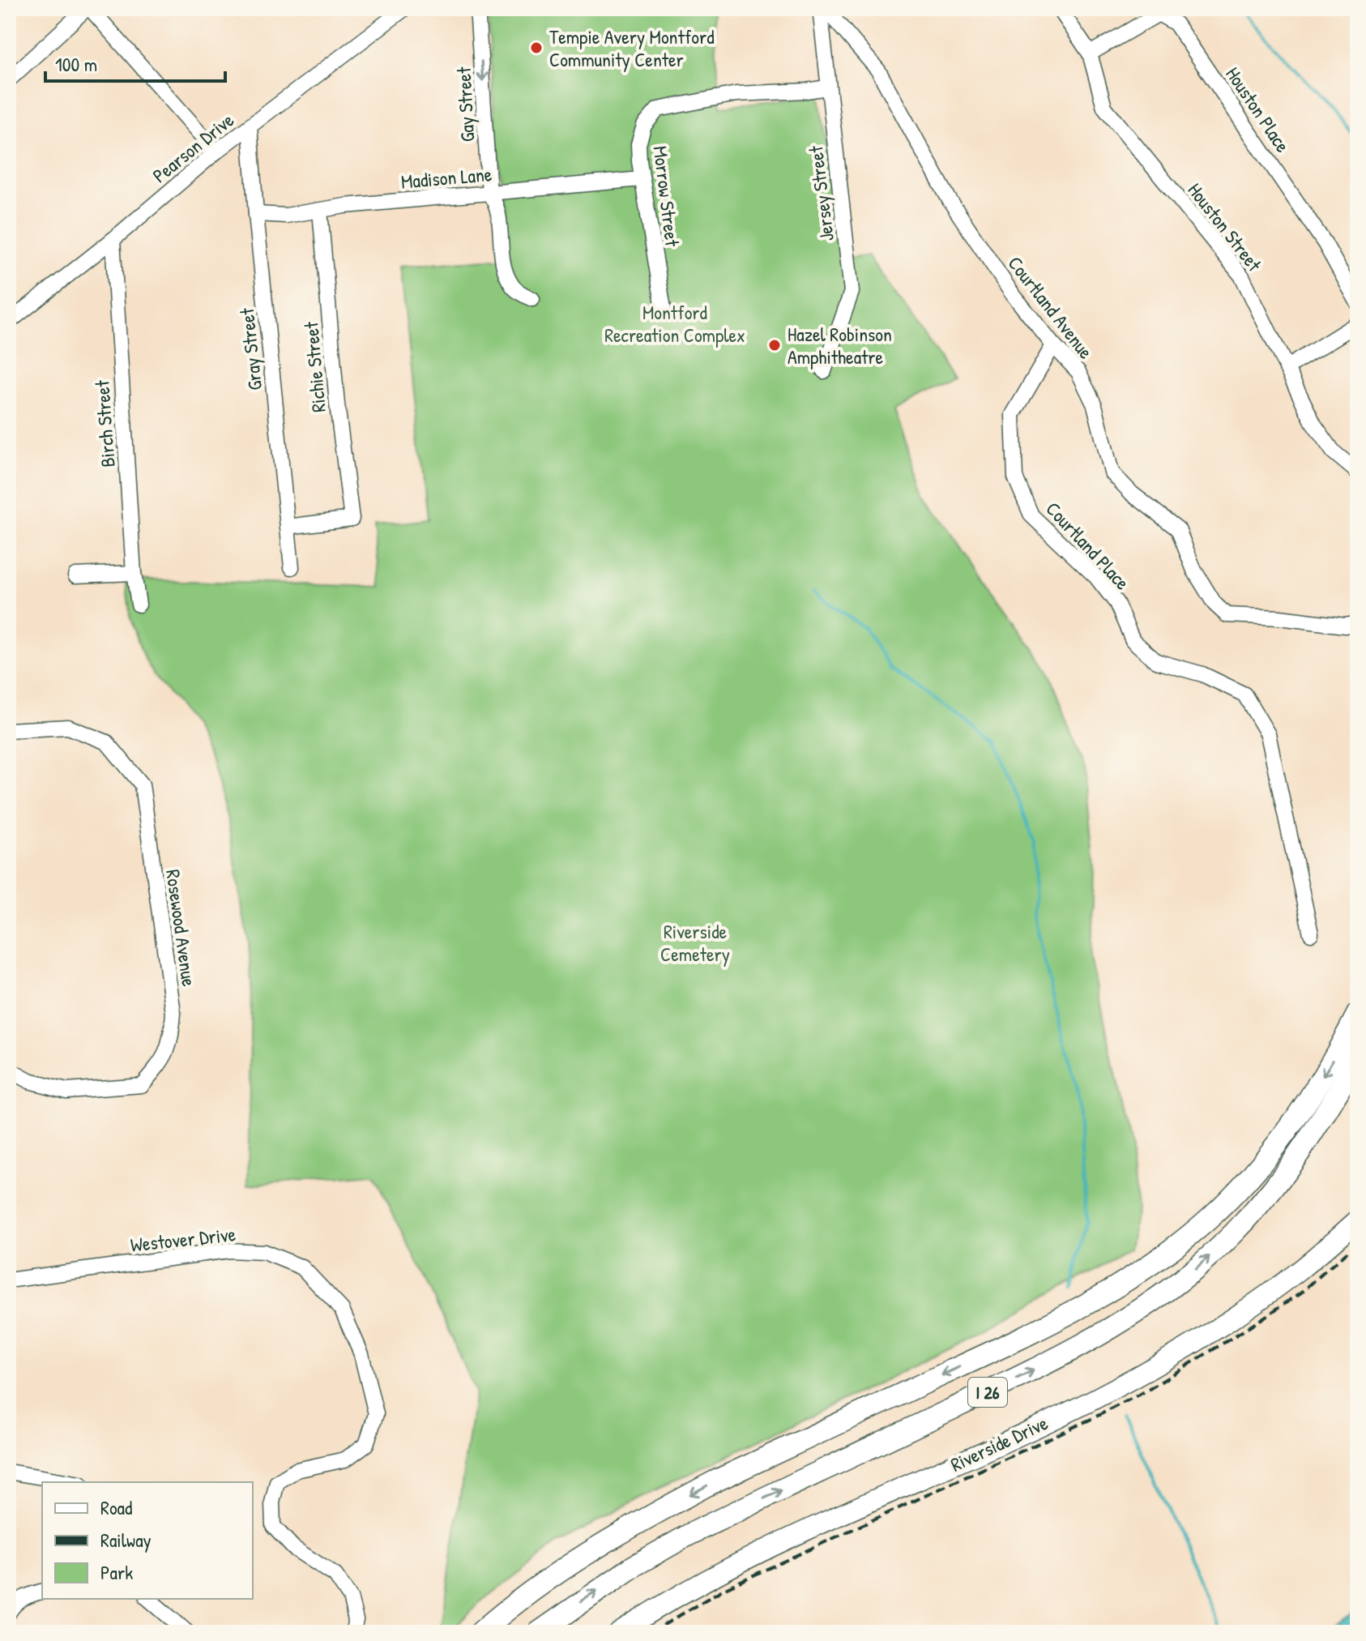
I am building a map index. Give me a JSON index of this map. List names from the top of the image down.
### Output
{
  "streets": {
    "highway": ["I 26"],
    "main road": ["Riverside Drive"],
    "street": [
      "Gay Street",
      "Houston Place",
      "Pearson Drive",
      "Madison Lane",
      "Jersey Street",
      "Morrow Street",
      "Houston Street",
      "Courtland Avenue",
      "Gray Street",
      "Richie Street",
      "Birch Street",
      "Courtland Place",
      "Rosewood Avenue",
      "Westover Drive"
    ]
  },
  "crossings": [
    ["Gay Street", "Madison Lane"],
    ["Houston Place", "Houston Street"],
    ["Pearson Drive", "Gray Street"],
    ["Pearson Drive", "Birch Street"],
    ["Madison Lane", "Morrow Street"],
    ["Madison Lane", "Gray Street"],
    ["Madison Lane", "Richie Street"],
    ["Jersey Street", "Morrow Street"],
    ["Courtland Avenue", "Courtland Place"],
    ["Gray Street", "Richie Street"]
  ],
  "one_way": ["Gay Street"],
  "parks": ["Montford Recreation Complex", "Riverside Cemetery"],
  "places": ["Tempie Avery Montford Community Center", "Hazel Robinson Amphitheatre"],
  "legend": ["Road", "Railway", "Park"],
  "scale_bar": "100 m"
}
